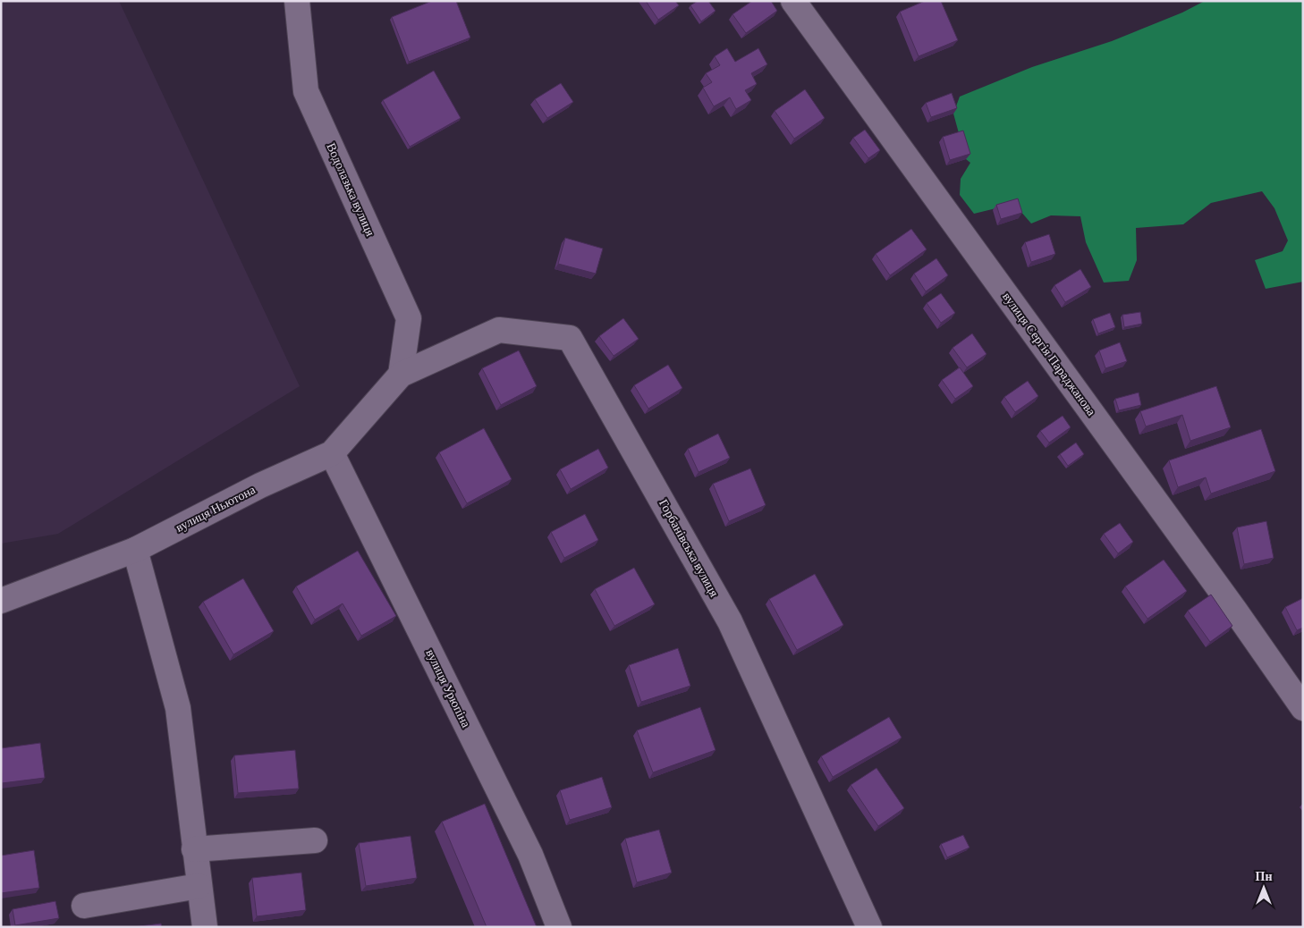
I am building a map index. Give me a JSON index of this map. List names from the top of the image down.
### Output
{
  "streets": {
    "street": [
      "Водолазька вулиця",
      "вулиця Сергія Параджанова",
      "вулиця Ньютона",
      "Горбанівська вулиця",
      "вулиця Урюпіна"
    ]
  },
  "crossings": [
    ["Водолазька вулиця", "вулиця Ньютона"],
    ["Водолазька вулиця", "Горбанівська вулиця"],
    ["вулиця Ньютона", "Горбанівська вулиця"],
    ["вулиця Ньютона", "вулиця Урюпіна"]
  ],
  "north": "top"
}
